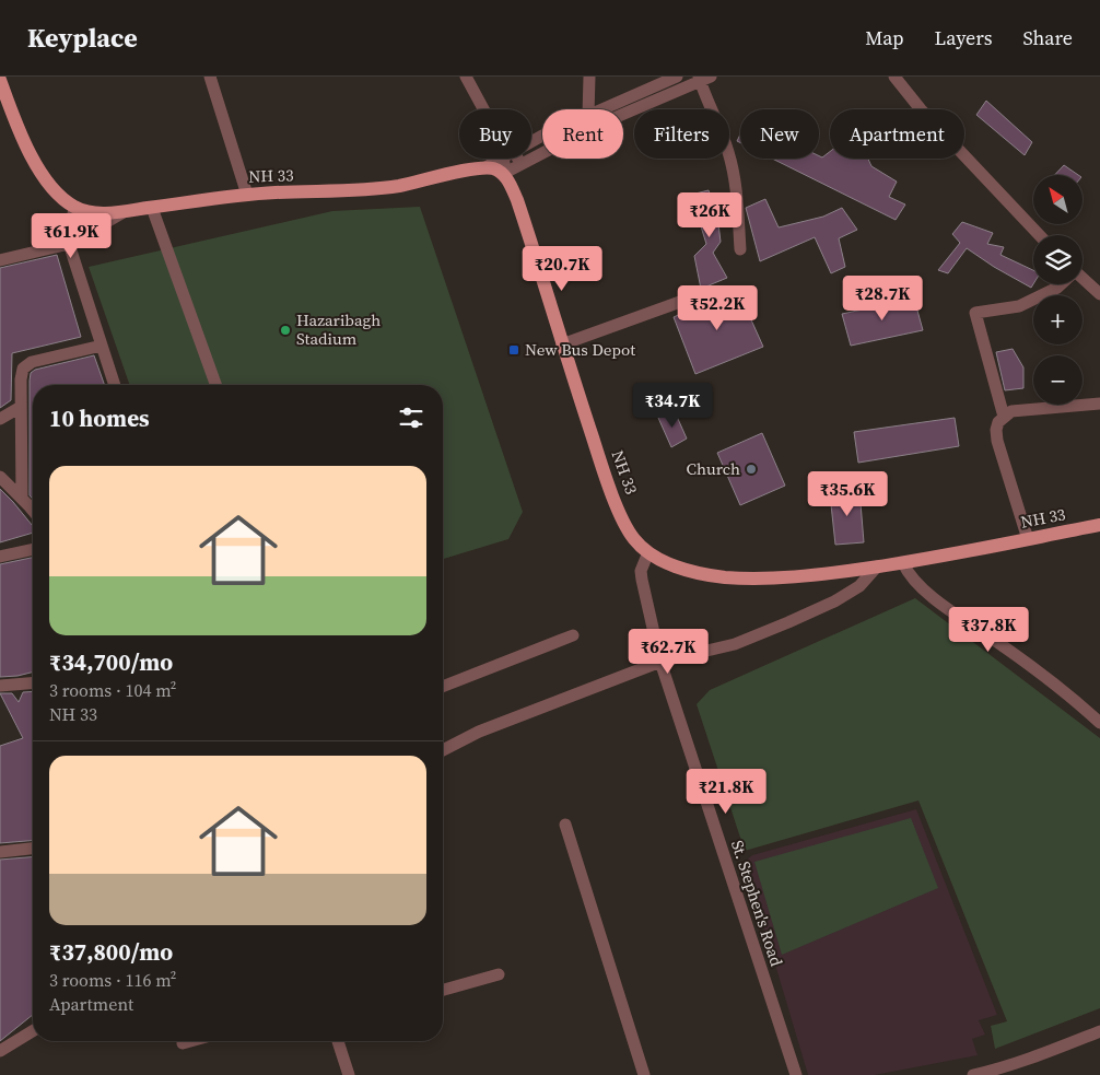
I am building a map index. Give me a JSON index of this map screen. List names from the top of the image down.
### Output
{
  "streets": {
    "main road": ["NH 33"],
    "street": ["St. Stephen's Road"]
  },
  "crossings": [
    ["NH 33", "St. Stephen's Road"]
  ],
  "places": {
    "other": ["Hazaribagh Stadium", "Church"],
    "transit": ["New Bus Depot"]
  },
  "north": "top left",
  "page": {
    "header": "Keyplace",
    "nav": ["Map", "Layers", "Share"],
    "chip": [
      "Buy",
      "Rent",
      "Filters",
      "New",
      "Apartment"
    ],
    "map_buttons": ["+", "−"],
    "price": [
      "₹26K",
      "₹61.9K",
      "₹20.7K",
      "₹28.7K",
      "₹52.2K",
      "₹34.7K",
      "₹35.6K",
      "₹37.8K",
      "₹62.7K",
      "₹21.8K"
    ],
    "heading": "10 homes",
    "list": [
      {
        "name": "₹34,700/mo",
        "note": "3 rooms · 104 m² · NH 33"
      },
      {
        "name": "₹37,800/mo",
        "note": "3 rooms · 116 m² · Apartment"
      }
    ]
  }
}
